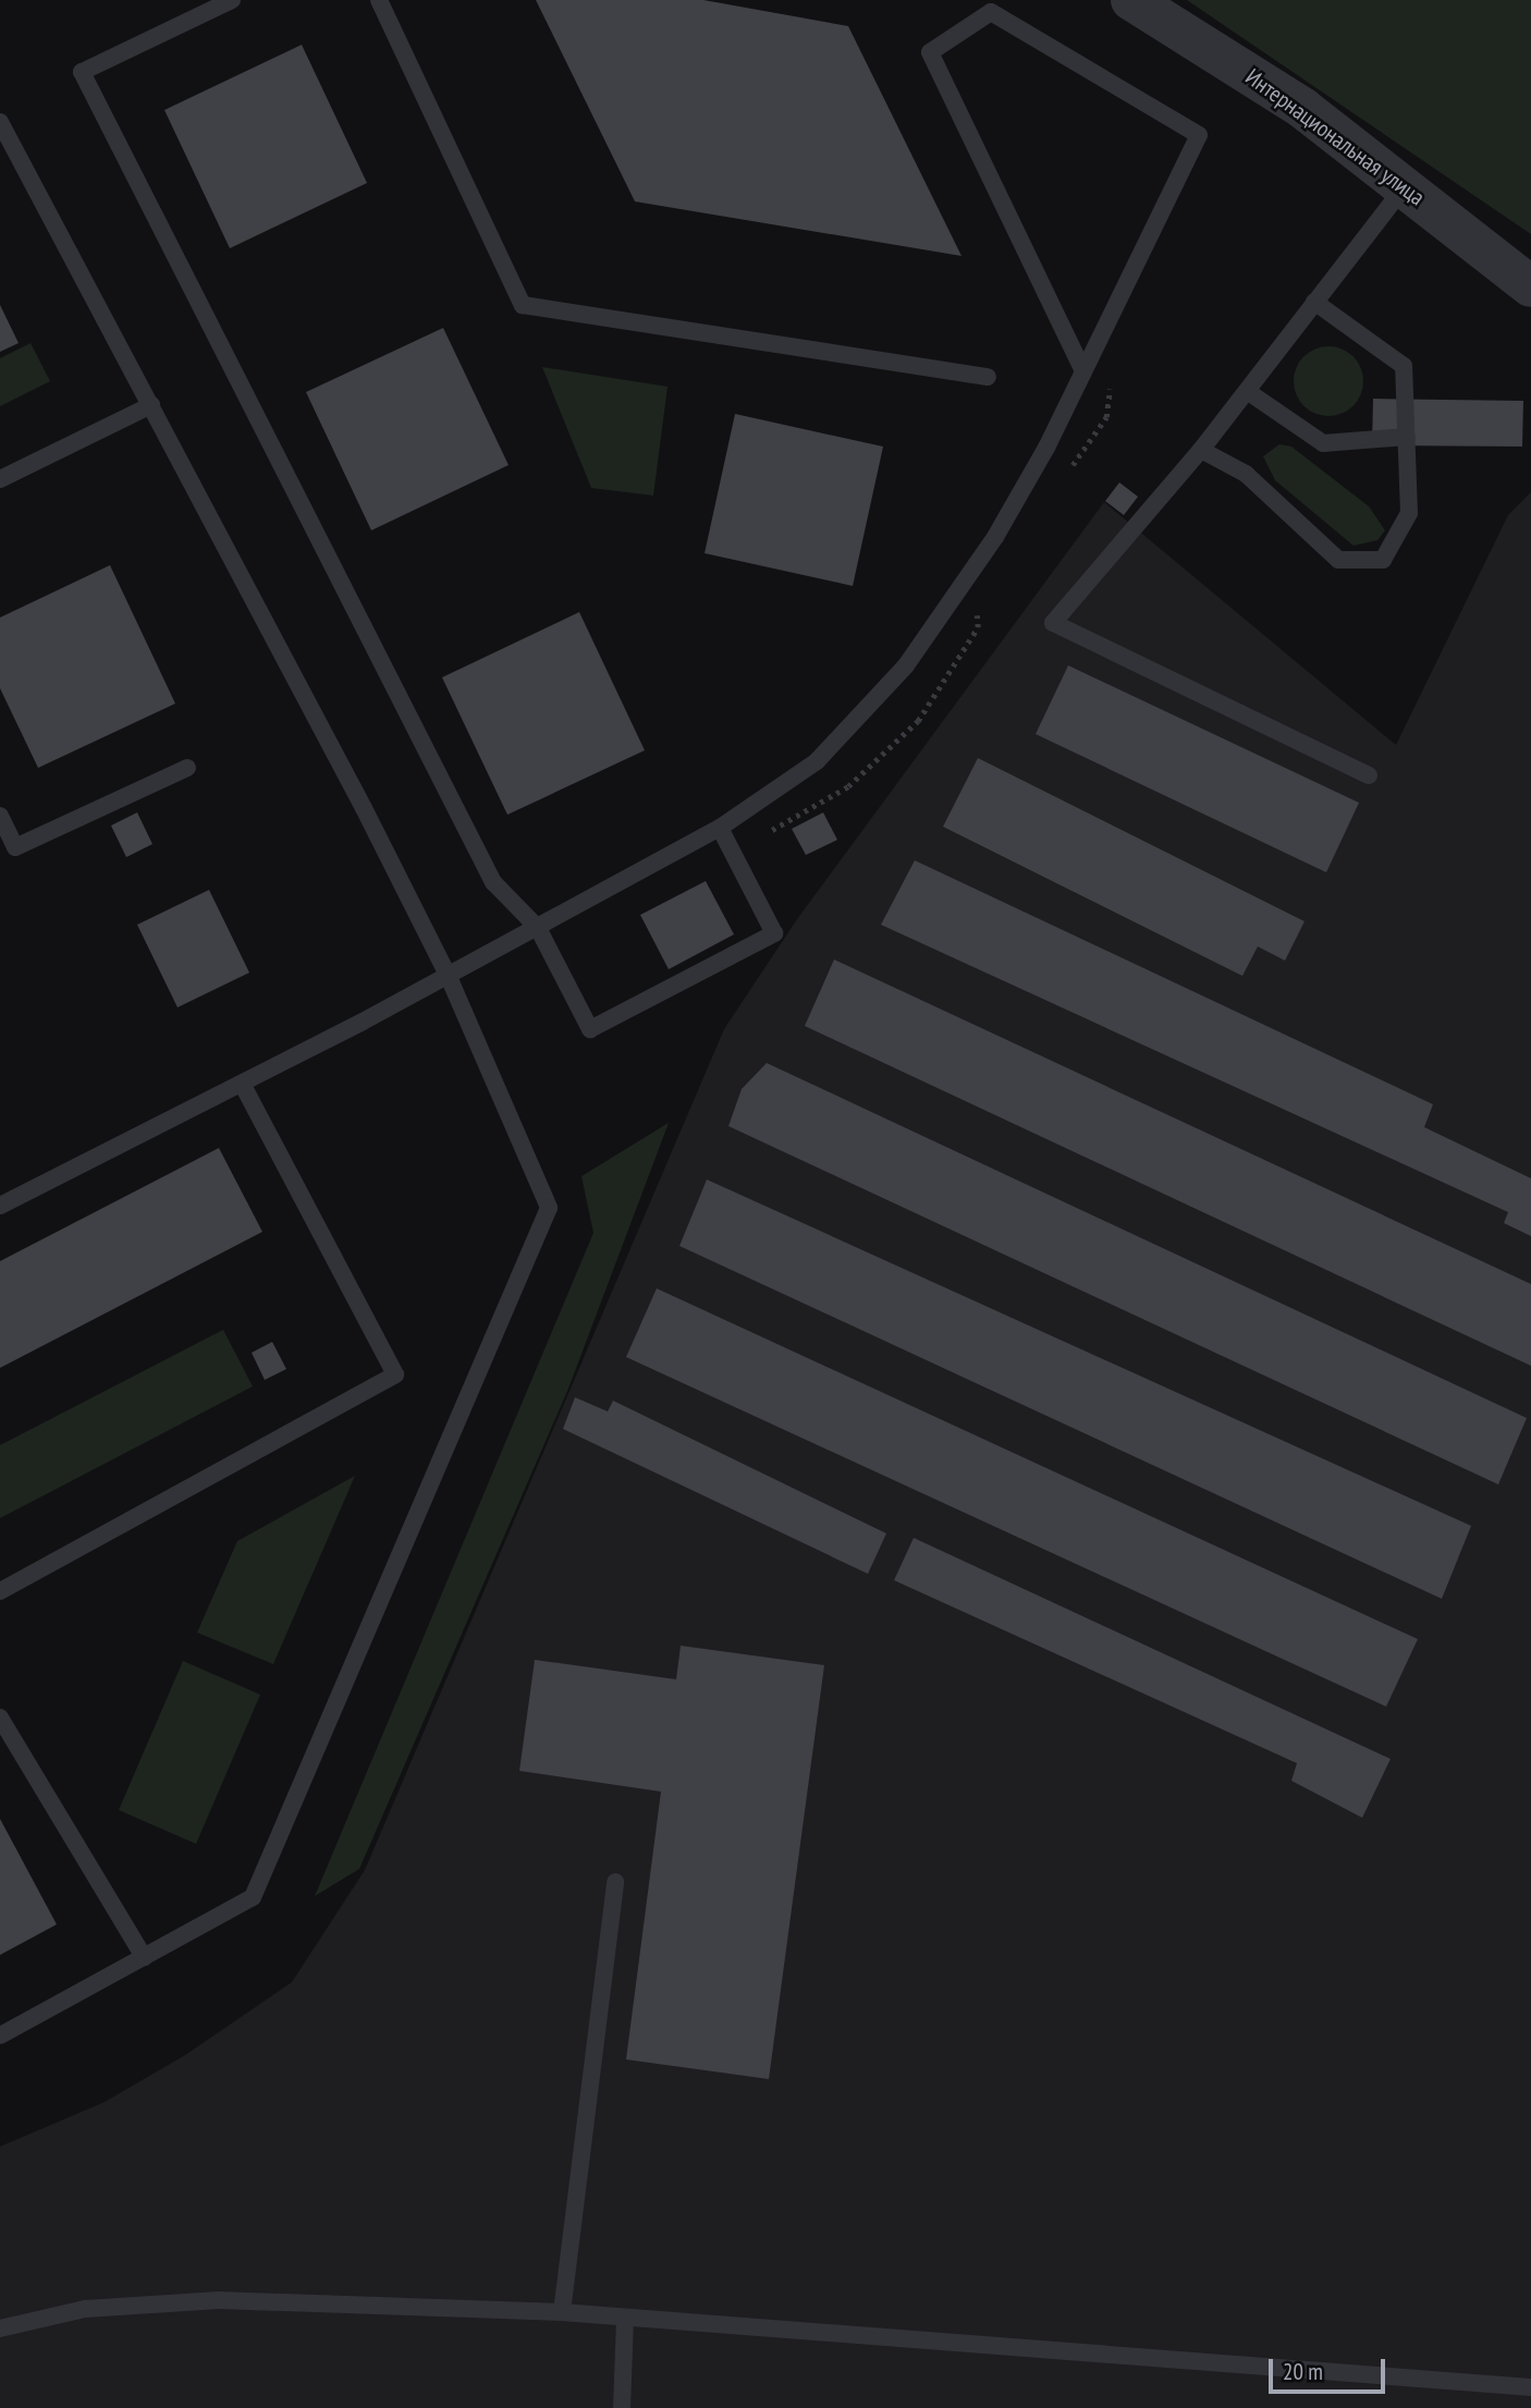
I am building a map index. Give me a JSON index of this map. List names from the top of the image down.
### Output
{
  "streets": {
    "street": ["Интернациональная улица"]
  },
  "scale_bar": "20 m"
}
